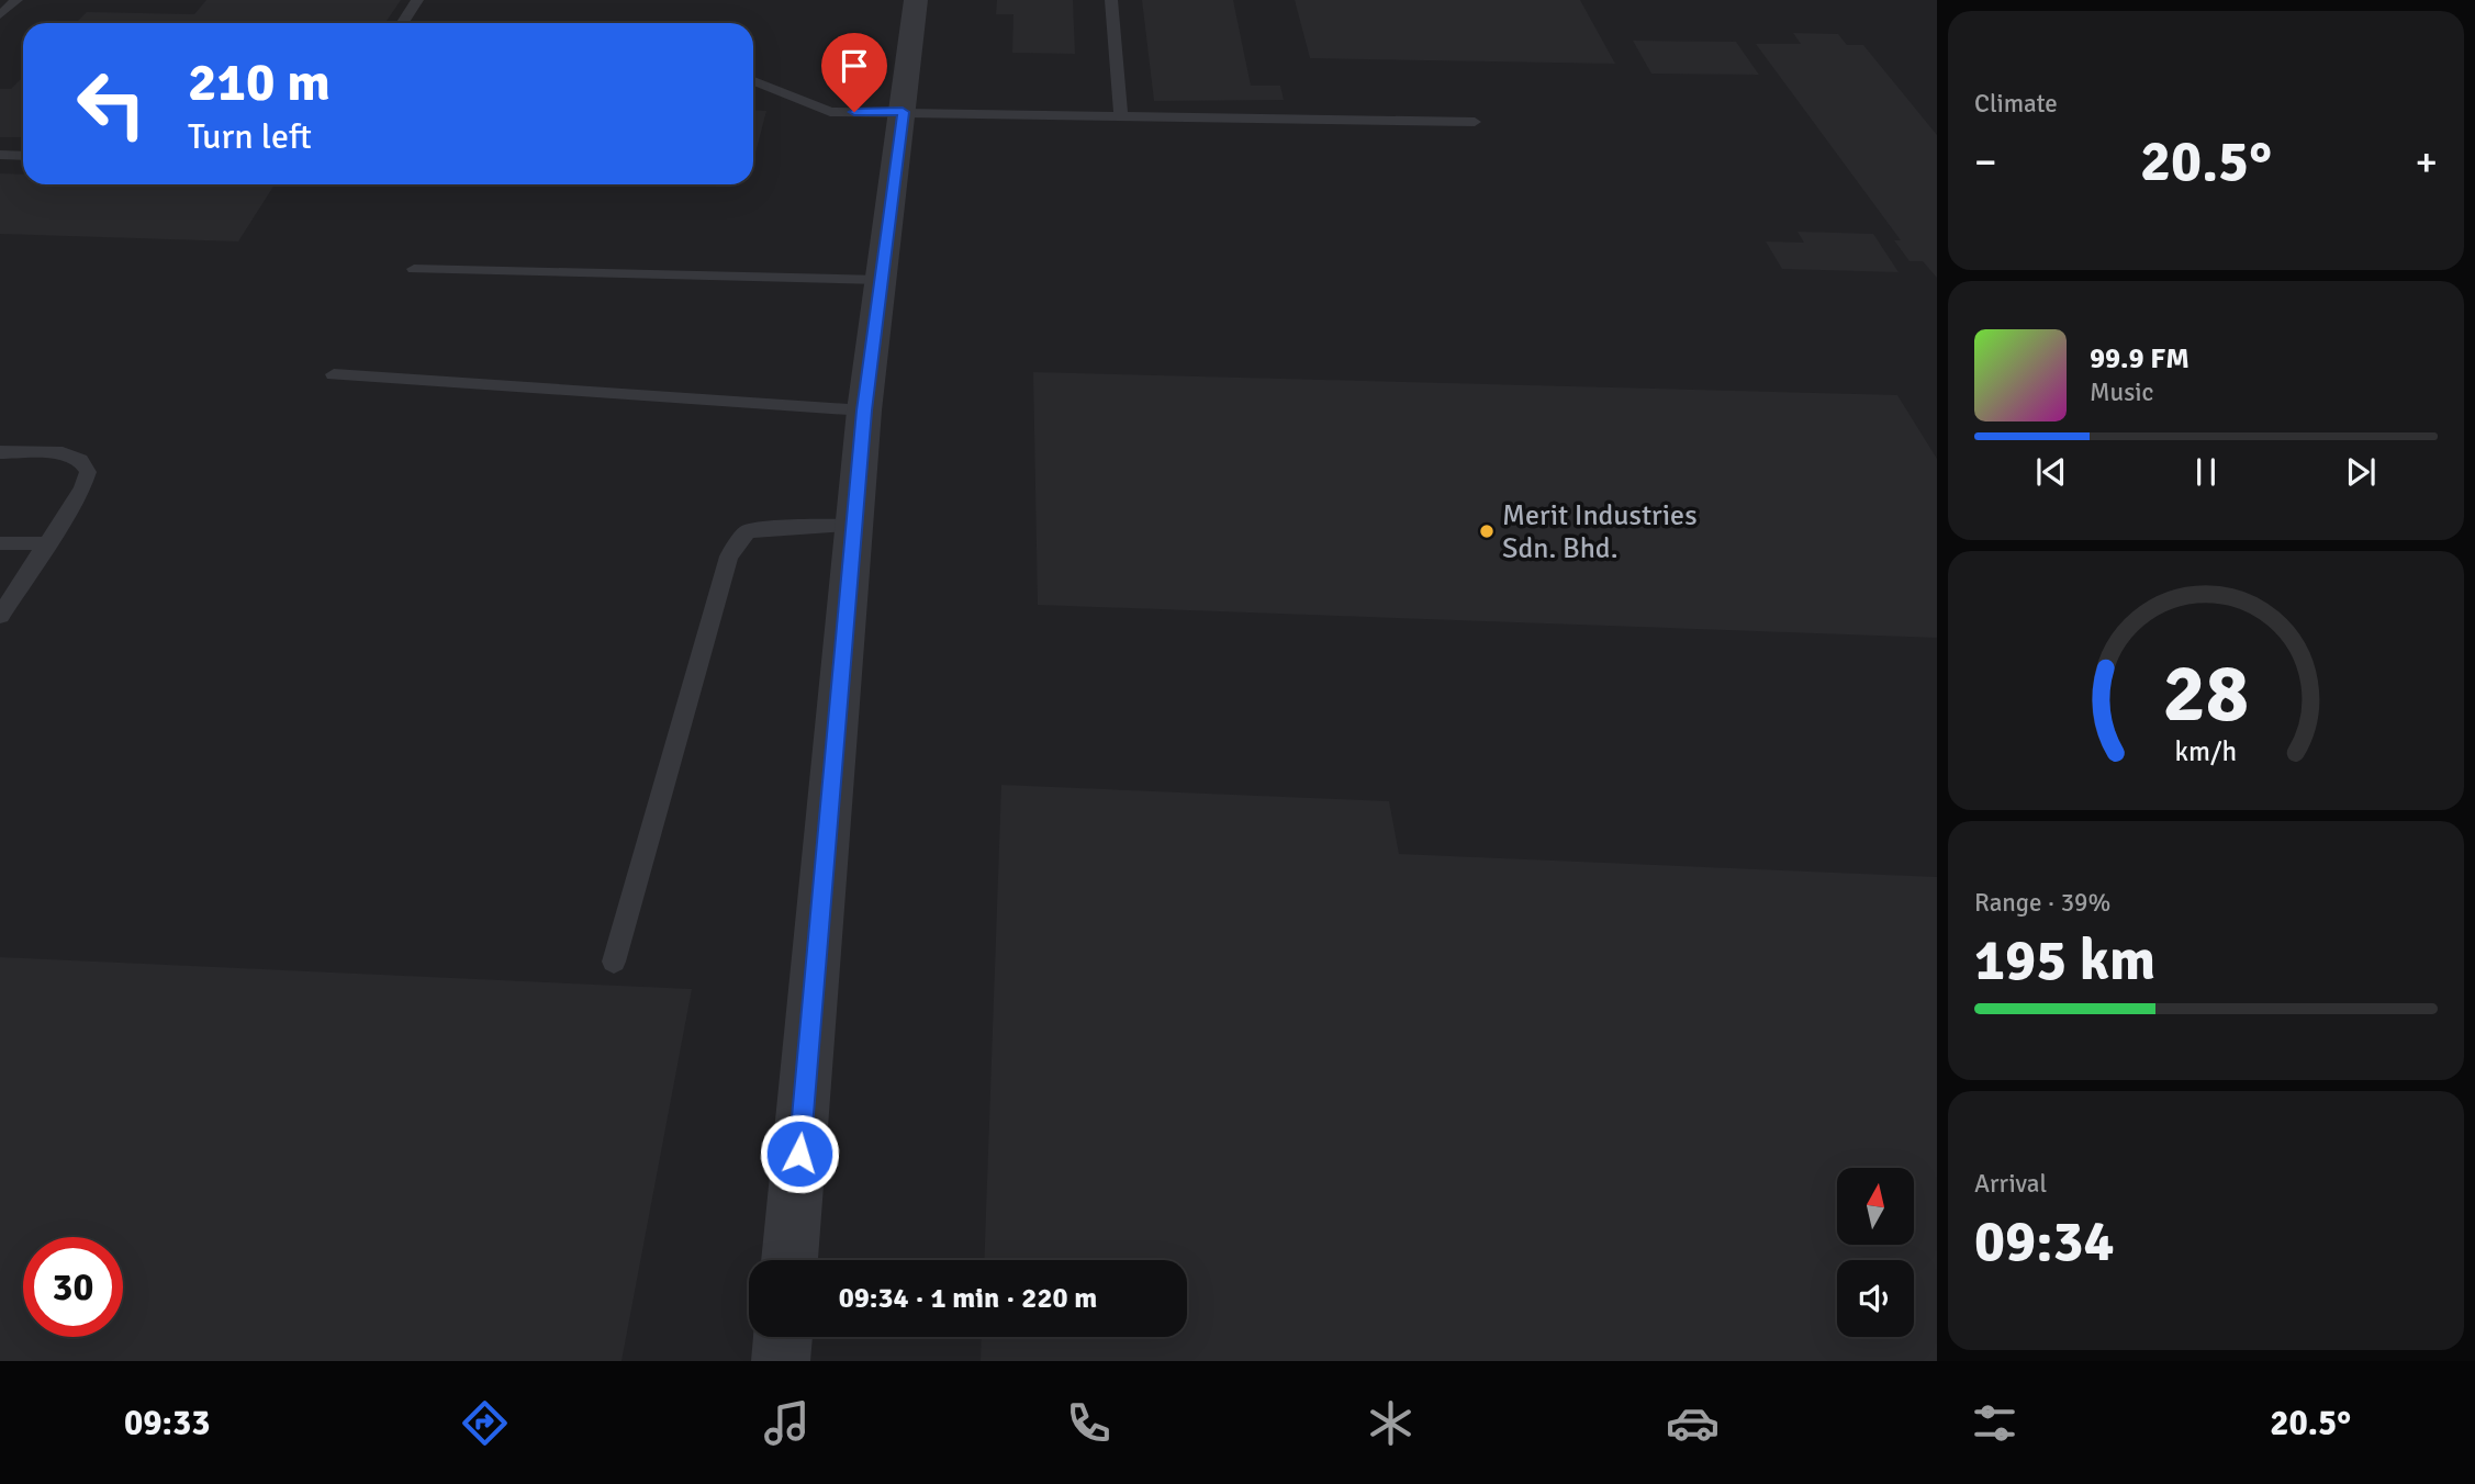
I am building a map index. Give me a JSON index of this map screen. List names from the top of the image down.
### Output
{
  "places": ["Merit Industries Sdn. Bhd."],
  "north": "top",
  "page": {
    "tile": [
      "Climate",
      ["Range · 39%", "195 km"],
      ["Arrival", "09:34"]
    ],
    "turn": ["210 m", "Turn left"],
    "heat": ["−", "20.5°", "+"],
    "song": ["99.9 FM", "Music"],
    "limit": "30",
    "trip": "09:34 · 1 min · 220 m",
    "tabs": ["09:33", "20.5°"],
    "gauge": ["28", "km/h"]
  }
}
